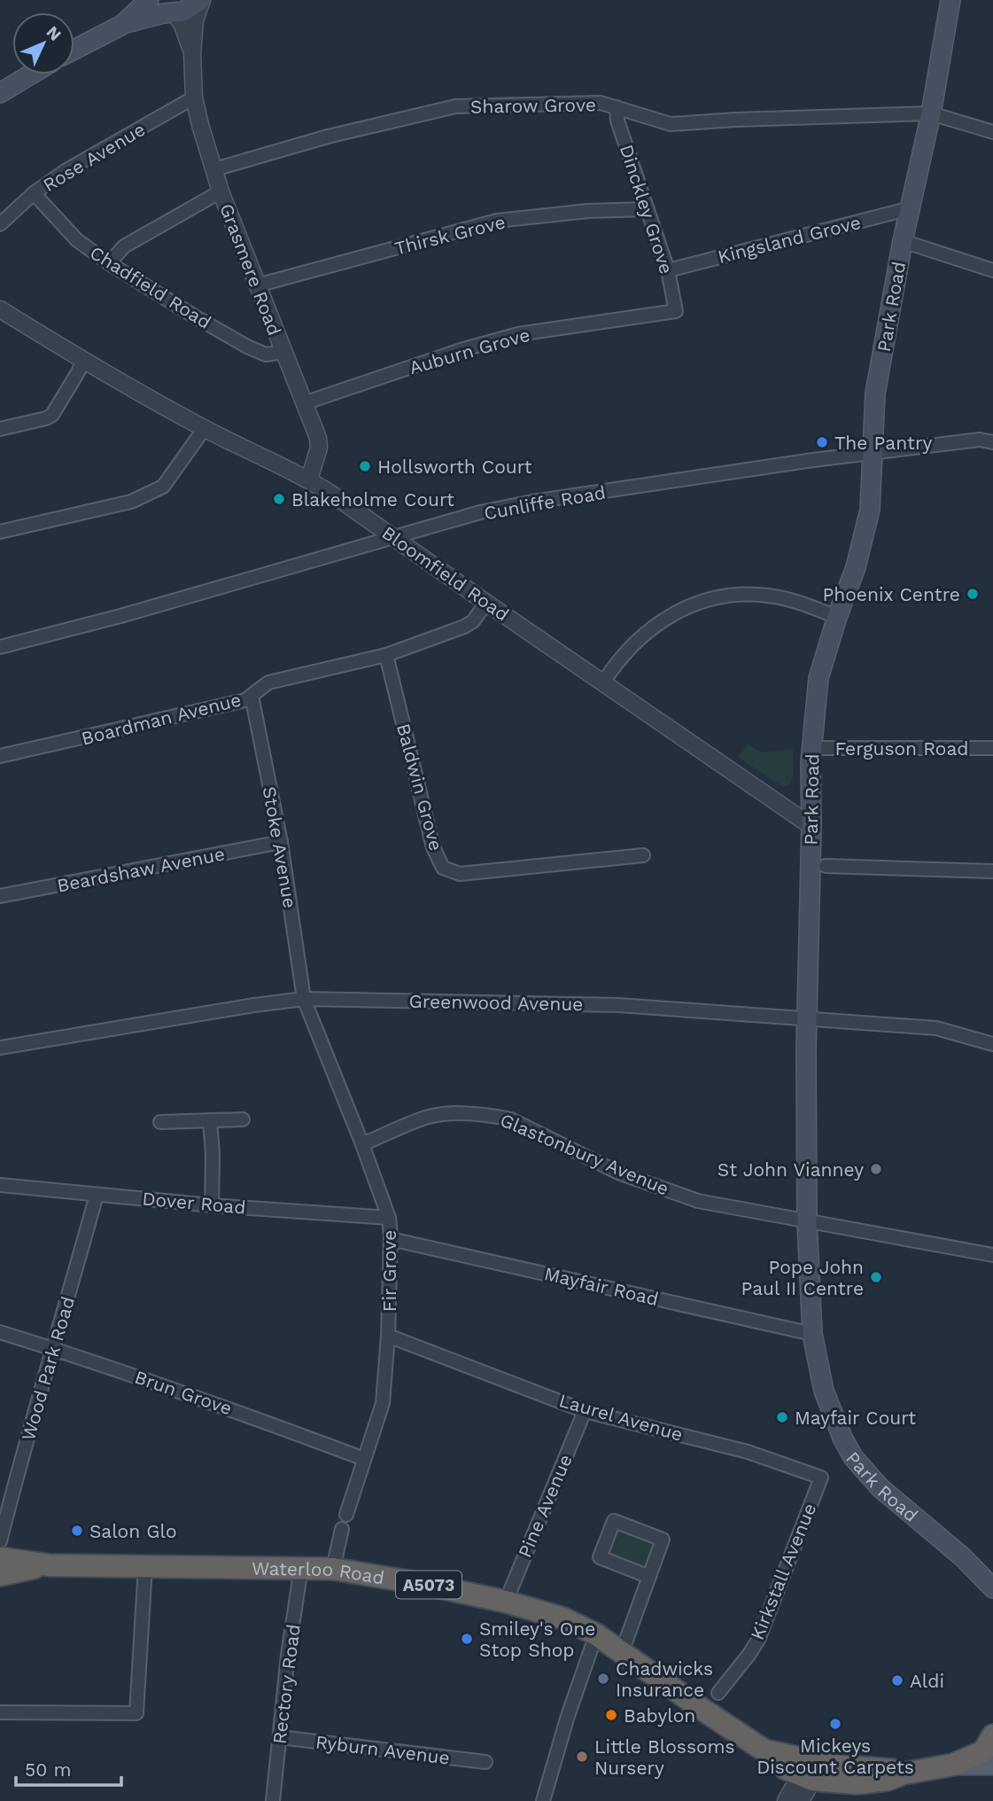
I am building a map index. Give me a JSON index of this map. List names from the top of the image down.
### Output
{
  "streets": {
    "highway": ["Waterloo Road", "A5073"],
    "main road": ["Park Road"],
    "street": [
      "Sharow Grove",
      "Rose Avenue",
      "Dinckley Grove",
      "Thirsk Grove",
      "Kingsland Grove",
      "Grasmere Road",
      "Chadfield Road",
      "Auburn Grove",
      "Cunliffe Road",
      "Bloomfield Road",
      "Boardman Avenue",
      "Ferguson Road",
      "Baldwin Grove",
      "Stoke Avenue",
      "Beardshaw Avenue",
      "Greenwood Avenue",
      "Glastonbury Avenue",
      "Dover Road",
      "Fir Grove",
      "Mayfair Road",
      "Wood Park Road",
      "Brun Grove",
      "Laurel Avenue",
      "Pine Avenue",
      "Kirkstall Avenue",
      "Rectory Road",
      "Ryburn Avenue"
    ]
  },
  "crossings": [
    ["Sharow Grove", "Dinckley Grove"],
    ["Sharow Grove", "Grasmere Road"],
    ["Sharow Grove", "Park Road"],
    ["Rose Avenue", "Grasmere Road"],
    ["Rose Avenue", "Chadfield Road"],
    ["Dinckley Grove", "Thirsk Grove"],
    ["Dinckley Grove", "Kingsland Grove"],
    ["Dinckley Grove", "Auburn Grove"],
    ["Thirsk Grove", "Grasmere Road"],
    ["Kingsland Grove", "Park Road"],
    ["Grasmere Road", "Chadfield Road"],
    ["Grasmere Road", "Auburn Grove"],
    ["Grasmere Road", "Bloomfield Road"],
    ["Park Road", "Cunliffe Road"],
    ["Park Road", "Bloomfield Road"],
    ["Park Road", "Ferguson Road"],
    ["Park Road", "Greenwood Avenue"],
    ["Park Road", "Glastonbury Avenue"],
    ["Park Road", "Mayfair Road"],
    ["Cunliffe Road", "Bloomfield Road"],
    ["Bloomfield Road", "Boardman Avenue"],
    ["Boardman Avenue", "Baldwin Grove"],
    ["Boardman Avenue", "Stoke Avenue"],
    ["Stoke Avenue", "Beardshaw Avenue"],
    ["Stoke Avenue", "Greenwood Avenue"],
    ["Stoke Avenue", "Fir Grove"],
    ["Greenwood Avenue", "Fir Grove"],
    ["Glastonbury Avenue", "Fir Grove"],
    ["Dover Road", "Fir Grove"],
    ["Dover Road", "Wood Park Road"],
    ["Fir Grove", "Mayfair Road"],
    ["Fir Grove", "Brun Grove"],
    ["Fir Grove", "Laurel Avenue"],
    ["Wood Park Road", "Brun Grove"],
    ["Laurel Avenue", "Pine Avenue"],
    ["Laurel Avenue", "Kirkstall Avenue"],
    ["Pine Avenue", "Waterloo Road"],
    ["Waterloo Road", "Rectory Road"],
    ["Rectory Road", "Ryburn Avenue"]
  ],
  "places": [
    "The Pantry",
    "Hollsworth Court",
    "Blakeholme Court",
    "Phoenix Centre",
    "St John Vianney",
    "Pope John Paul II Centre",
    "Mayfair Court",
    "Salon Glo",
    "Smiley's One Stop Shop",
    "Chadwicks Insurance",
    "Aldi",
    "Babylon",
    "Mickeys Discount Carpets",
    "Little Blossoms Nursery"
  ],
  "scale_bar": "50 m",
  "north": "top right"
}
